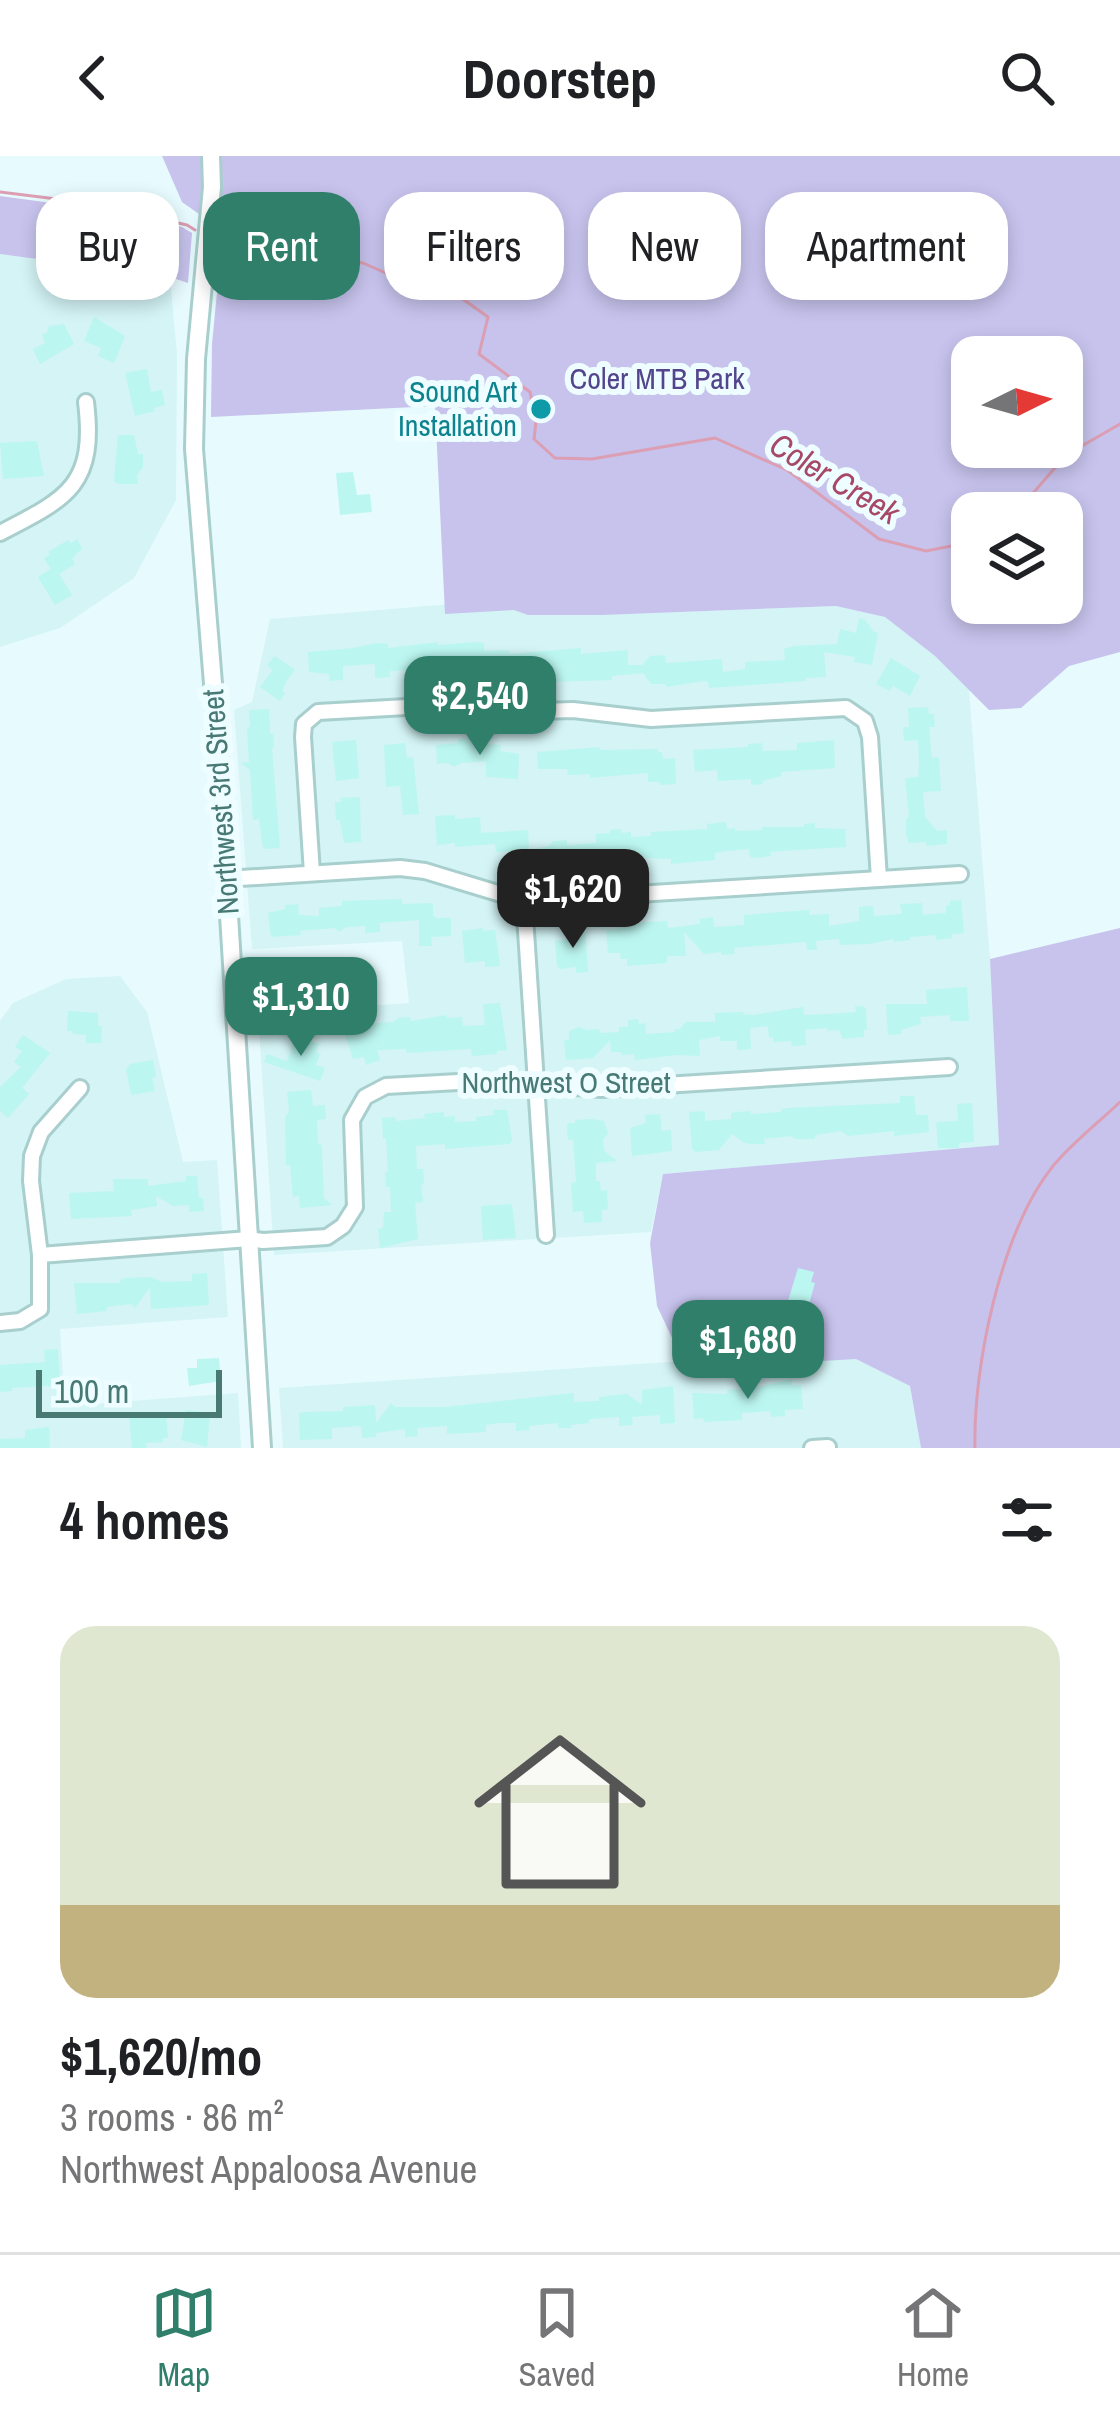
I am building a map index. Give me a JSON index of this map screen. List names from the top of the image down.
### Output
{
  "streets": {
    "street": ["Northwest 3rd Street", "Northwest O Street"]
  },
  "crossings": [
    ["Northwest 3rd Street", "Northwest O Street"]
  ],
  "water": ["Coler Creek"],
  "parks": ["Coler MTB Park"],
  "places": ["Sound Art Installation"],
  "scale_bar": "100 m",
  "north": "right",
  "page": {
    "header": "Doorstep",
    "chip": [
      "Buy",
      "Rent",
      "Filters",
      "New",
      "Apartment"
    ],
    "price": [
      "$2,540",
      "$1,620",
      "$1,310",
      "$1,680"
    ],
    "scale": "100 m",
    "heading": "4 homes",
    "list": [
      {
        "name": "$1,620/mo",
        "note": "3 rooms · 86 m² · Northwest Appaloosa Avenue"
      }
    ],
    "tabs": ["Map", "Saved", "Home"]
  }
}
